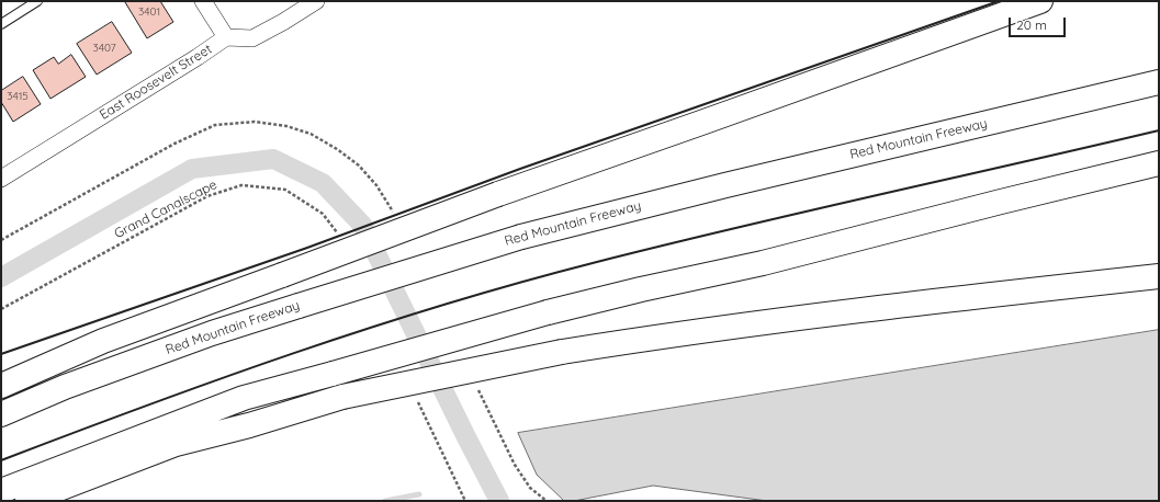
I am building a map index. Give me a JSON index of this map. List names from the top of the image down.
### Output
{
  "streets": {
    "highway": ["Red Mountain Freeway"],
    "street": ["East Roosevelt Street"],
    "path": ["Grand Canalscape"]
  },
  "house_numbers": ["3401", "3407", "3415"],
  "scale_bar": "20 m"
}
